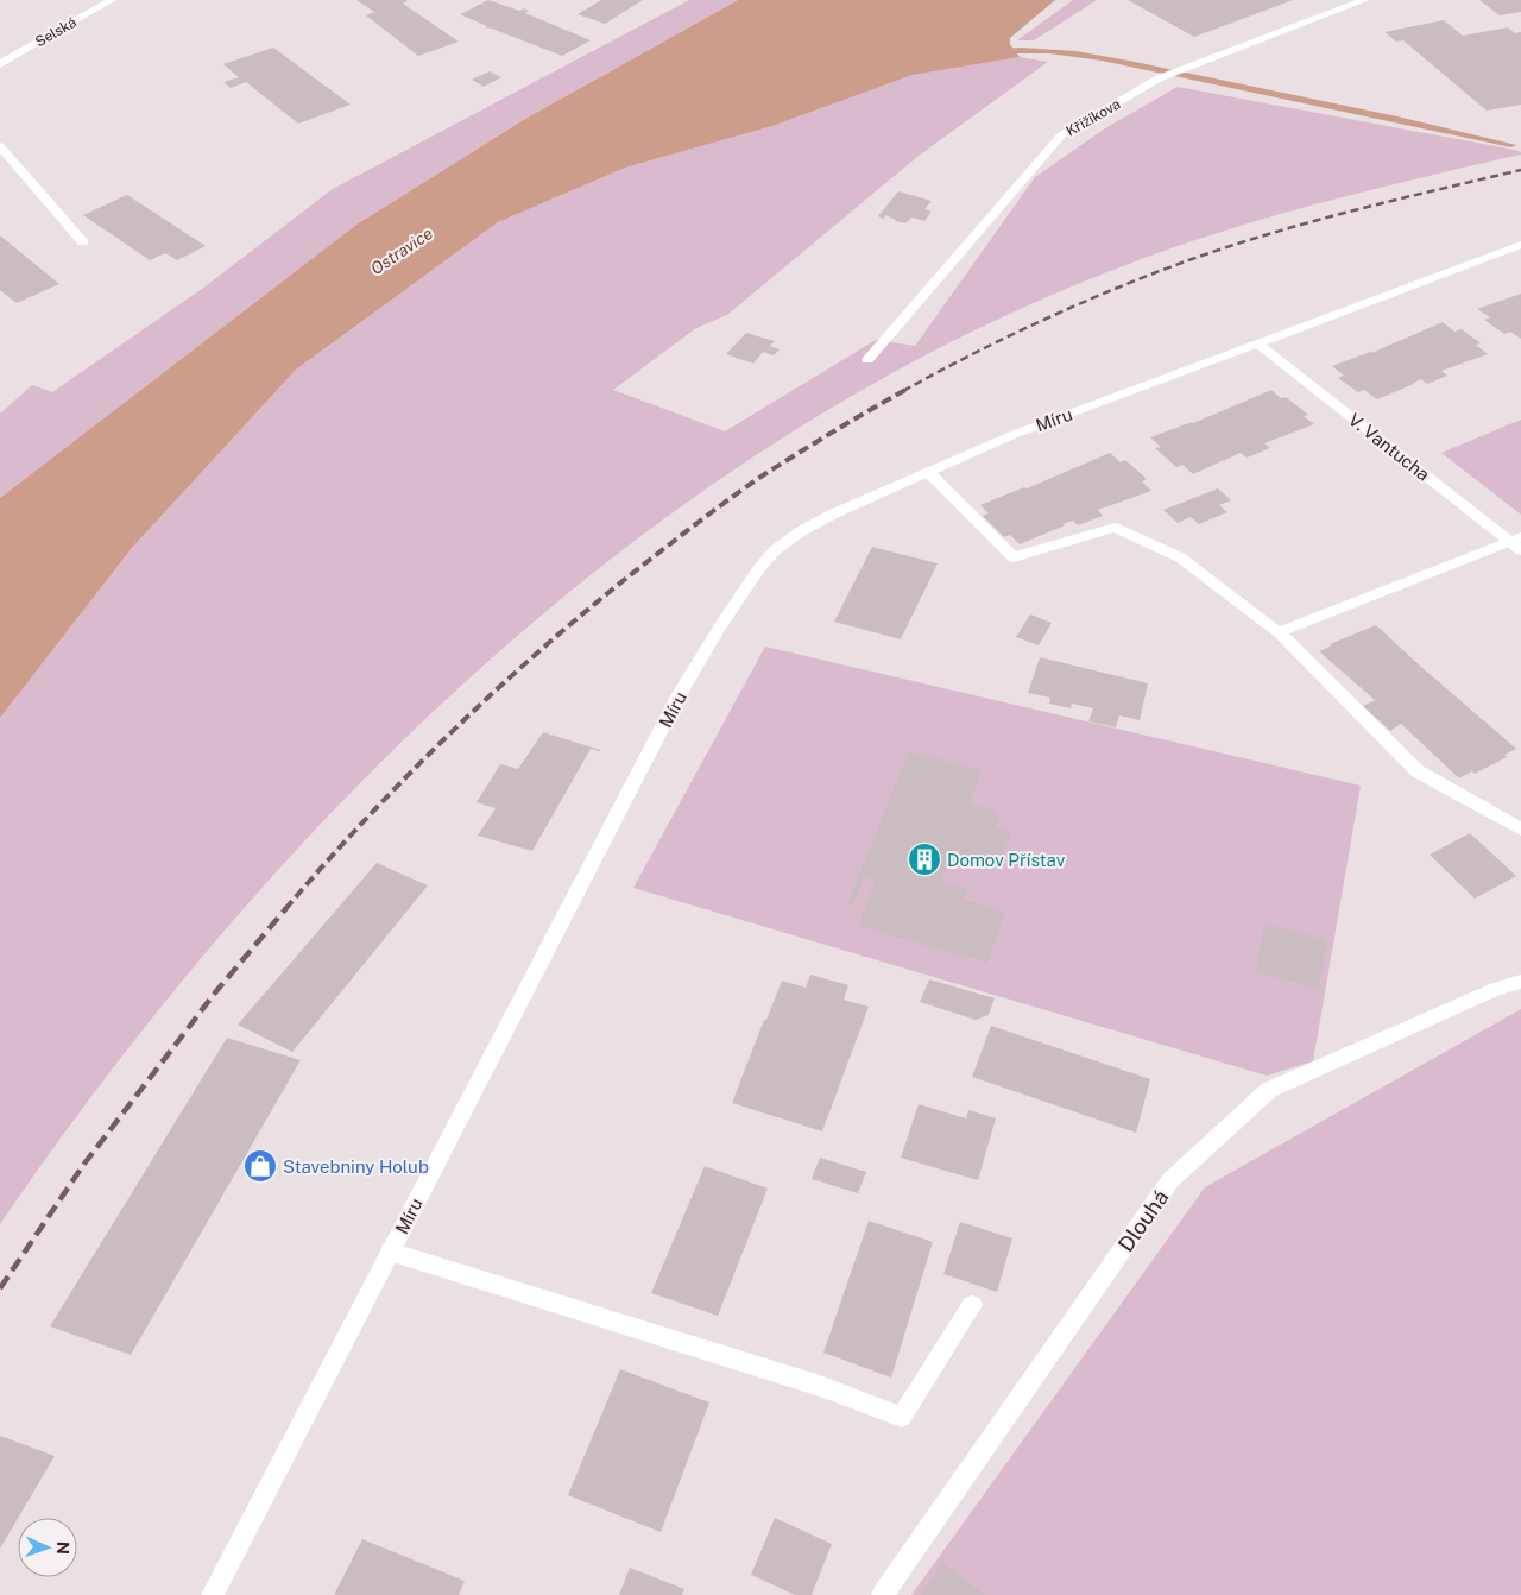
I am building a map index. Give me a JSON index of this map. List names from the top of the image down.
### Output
{
  "streets": {
    "street": [
      "Selská",
      "Křižíkova",
      "Míru",
      "V. Vantucha",
      "Dlouhá"
    ]
  },
  "crossings": [
    ["Míru", "V. Vantucha"]
  ],
  "water": ["Ostravice"],
  "places": {
    "building": ["Domov Přístav"],
    "shop": ["Stavebniny Holub"]
  },
  "north": "right"
}
